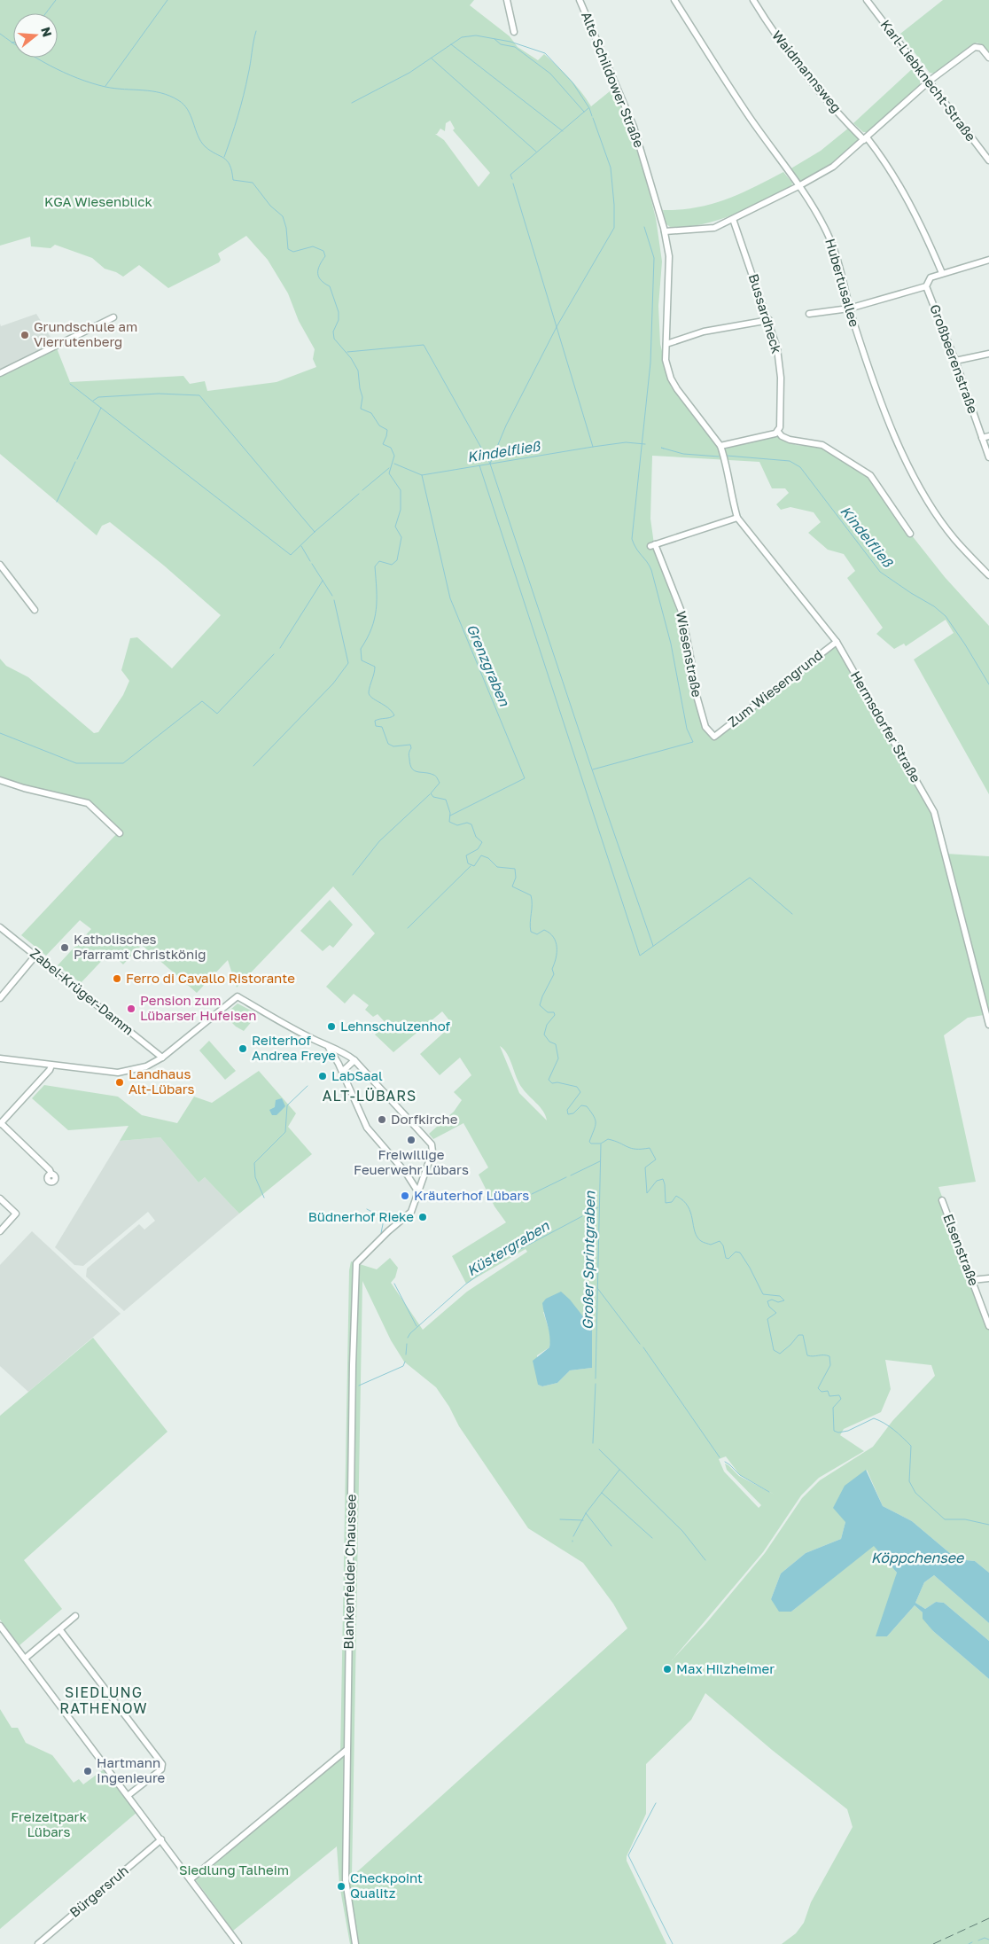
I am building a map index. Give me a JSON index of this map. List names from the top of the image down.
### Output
{
  "streets": {
    "street": [
      "Waidmannsweg",
      "Alte Schildower Straße",
      "Karl-Liebknecht-Straße",
      "Hubertusallee",
      "Bussardheck",
      "Großbeerenstraße",
      "Wiesenstraße",
      "Zum Wiesengrund",
      "Hermsdorfer Straße",
      "Zabel-Krüger-Damm",
      "Elsenstraße",
      "Blankenfelder Chaussee",
      "Bürgersruh"
    ]
  },
  "crossings": [
    ["Alte Schildower Straße", "Hermsdorfer Straße"],
    ["Wiesenstraße", "Zum Wiesengrund"],
    ["Wiesenstraße", "Hermsdorfer Straße"],
    ["Zum Wiesengrund", "Hermsdorfer Straße"]
  ],
  "districts": ["ALT-LÜBARS", "SIEDLUNG RATHENOW"],
  "water": [
    "Kindelfließ",
    "Grenzgraben",
    "Küstergraben",
    "Großer Sprintgraben",
    "Köppchensee"
  ],
  "parks": ["KGA Wiesenblick", "Freizeitpark Lübars", "Siedlung Talheim"],
  "places": [
    "Grundschule am Vierrutenberg",
    "Katholisches Pfarramt Christkönig",
    "Ferro di Cavallo Ristorante",
    "Pension zum Lübarser Hufeisen",
    "Lehnschulzenhof",
    "Reiterhof Andrea Freye",
    "LabSaal",
    "Landhaus Alt-Lübars",
    "Dorfkirche",
    "Freiwillige Feuerwehr Lübars",
    "Kräuterhof Lübars",
    "Büdnerhof Rieke",
    "Max Hilzheimer",
    "Hartmann Ingenieure",
    "Checkpoint Qualitz"
  ],
  "north": "right"
}
